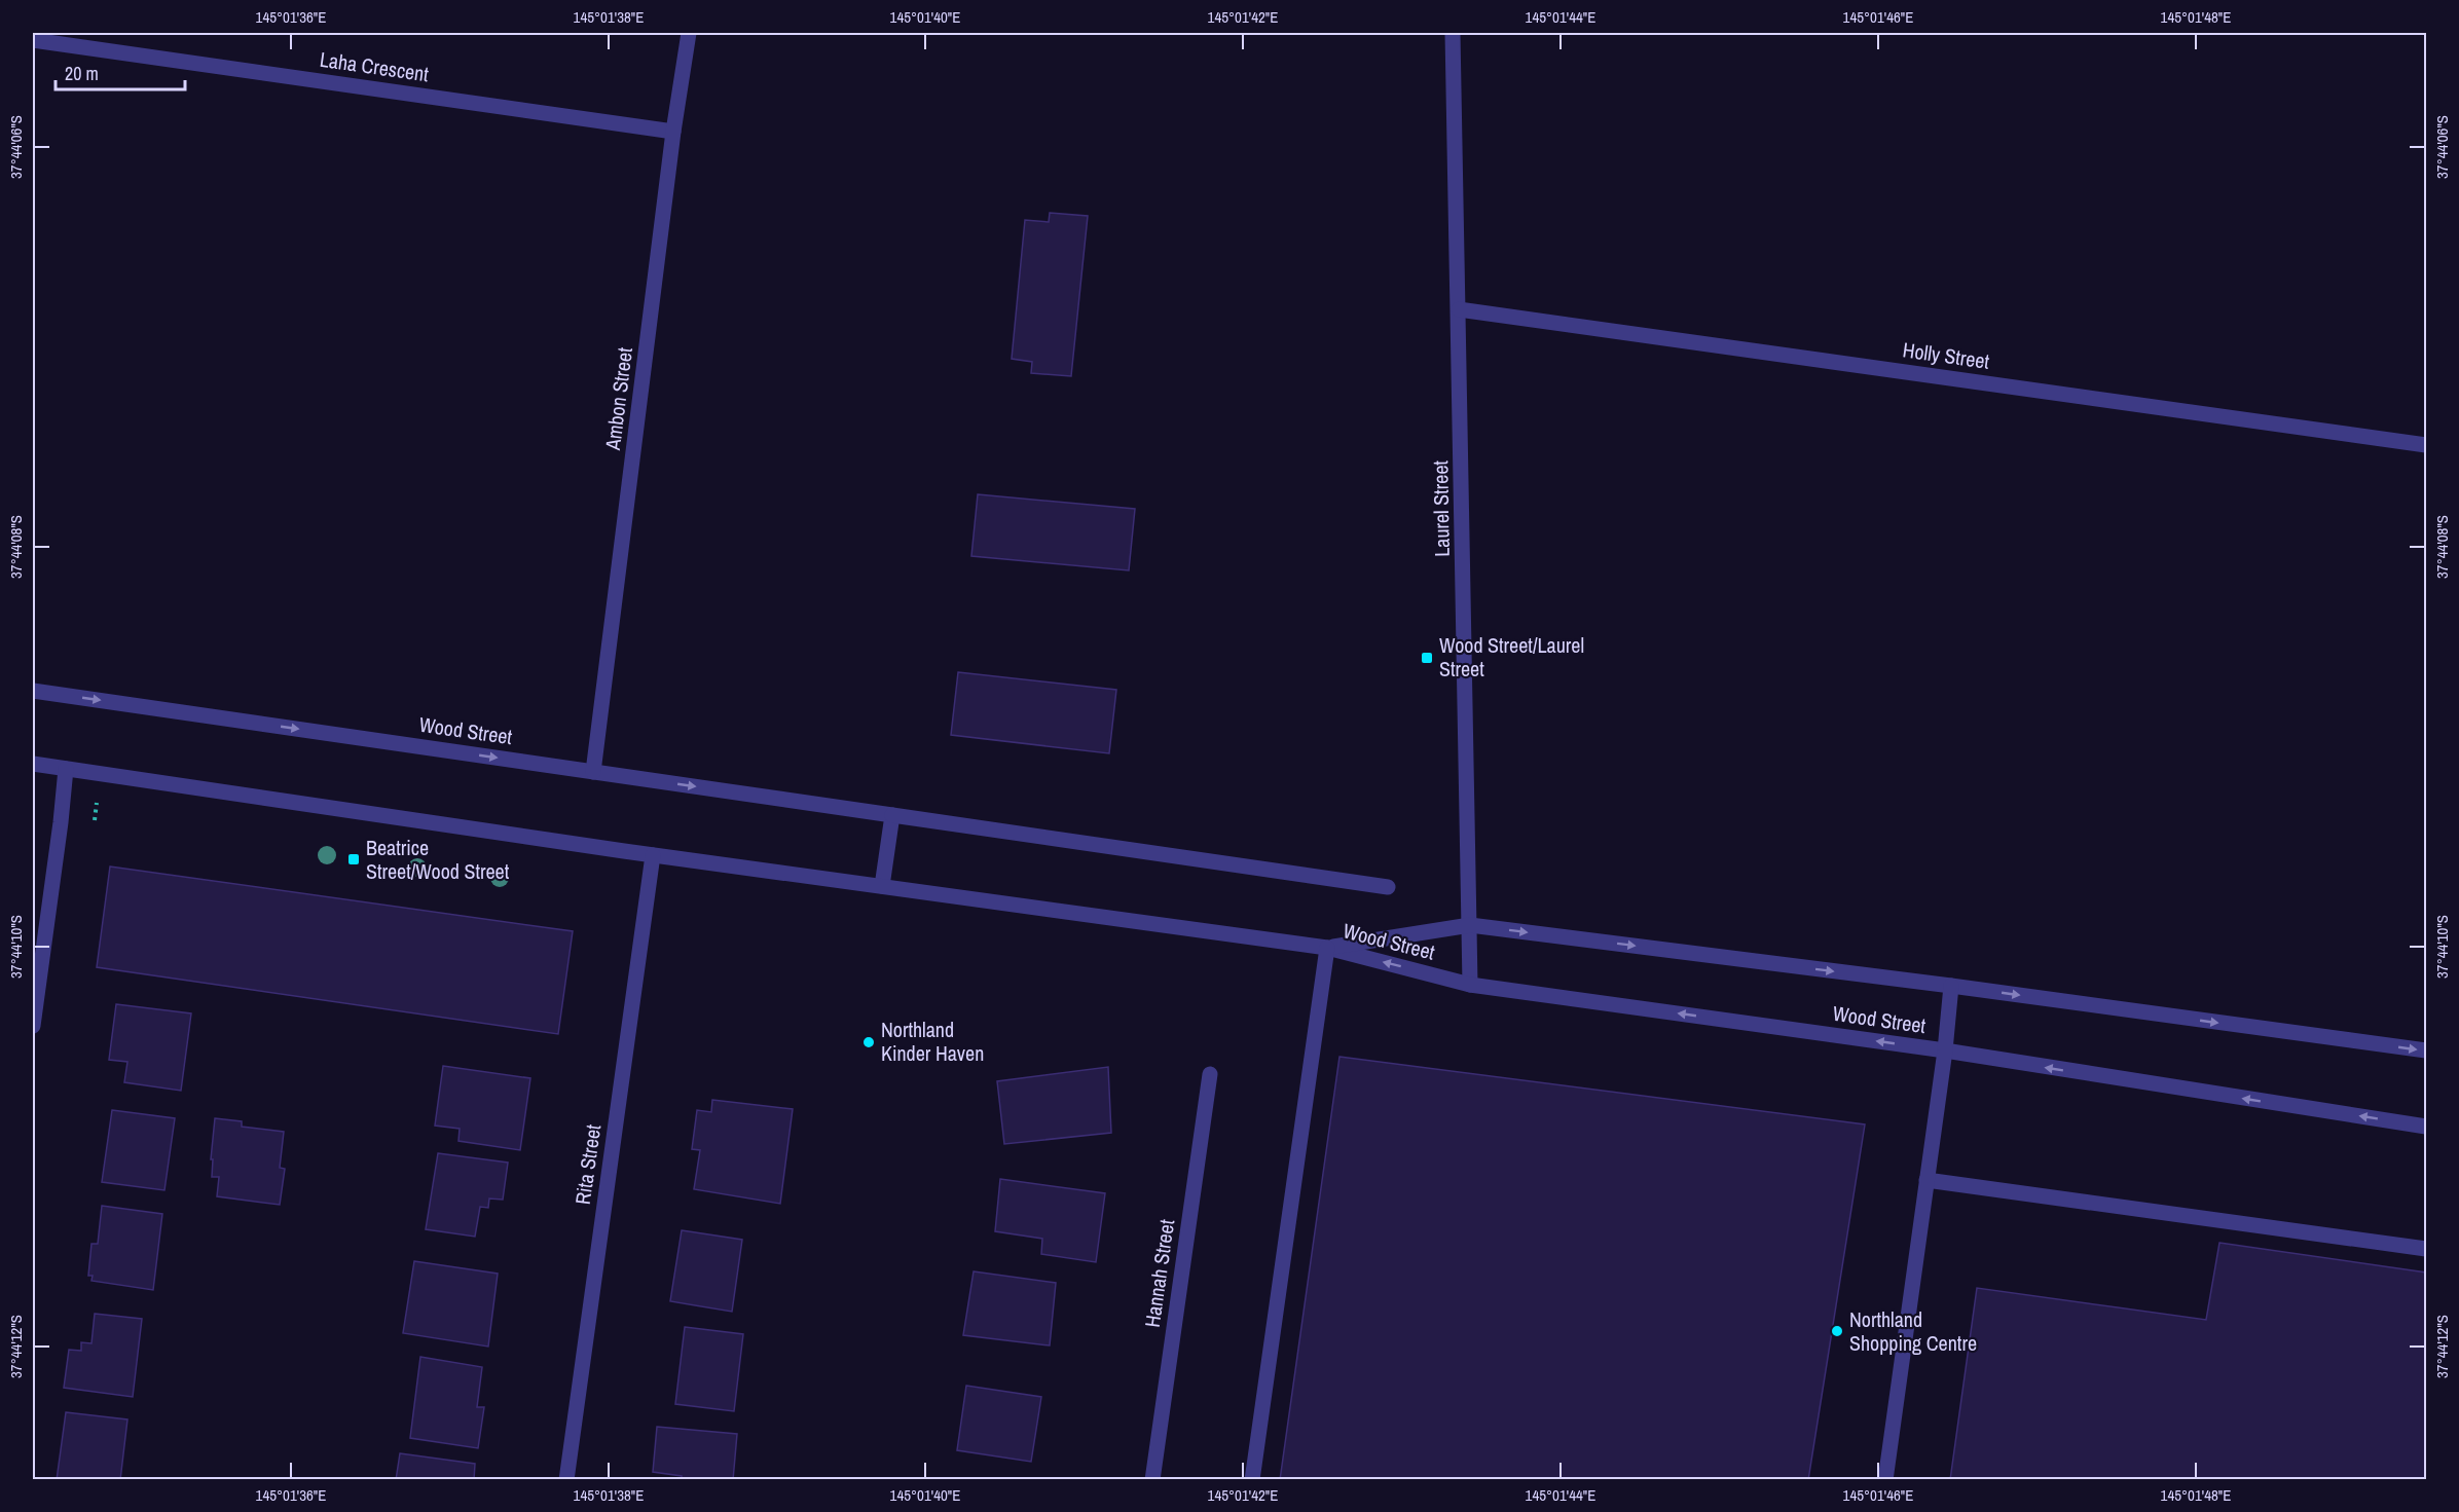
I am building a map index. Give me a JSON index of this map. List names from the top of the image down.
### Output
{
  "streets": {
    "street": [
      "Laha Crescent",
      "Holly Street",
      "Ambon Street",
      "Laurel Street",
      "Wood Street",
      "Rita Street",
      "Hannah Street"
    ]
  },
  "crossings": [
    ["Laha Crescent", "Ambon Street"],
    ["Holly Street", "Laurel Street"],
    ["Ambon Street", "Wood Street"],
    ["Laurel Street", "Wood Street"],
    ["Wood Street", "Rita Street"]
  ],
  "places": {
    "transit": ["Wood Street/Laurel Street", "Beatrice Street/Wood Street"],
    "other": ["Northland Kinder Haven", "Northland Shopping Centre"]
  },
  "scale_bar": "20 m",
  "coordinates": [
    "145°01'36\"E",
    "145°01'38\"E",
    "145°01'40\"E",
    "145°01'42\"E",
    "145°01'44\"E",
    "145°01'46\"E",
    "145°01'48\"E",
    "37°44'06\"S",
    "37°44'08\"S",
    "37°44'10\"S",
    "37°44'12\"S"
  ]
}
